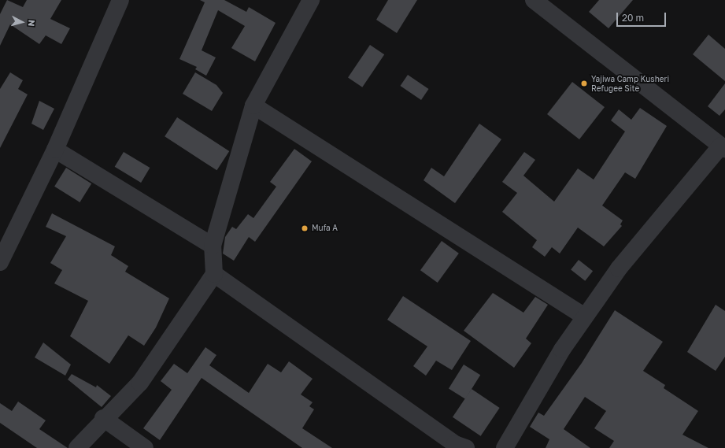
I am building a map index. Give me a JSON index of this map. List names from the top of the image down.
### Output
{
  "places": ["Yajiwa Camp Kusheri Refugee Site", "Mufa A"],
  "scale_bar": "20 m",
  "north": "right"
}
